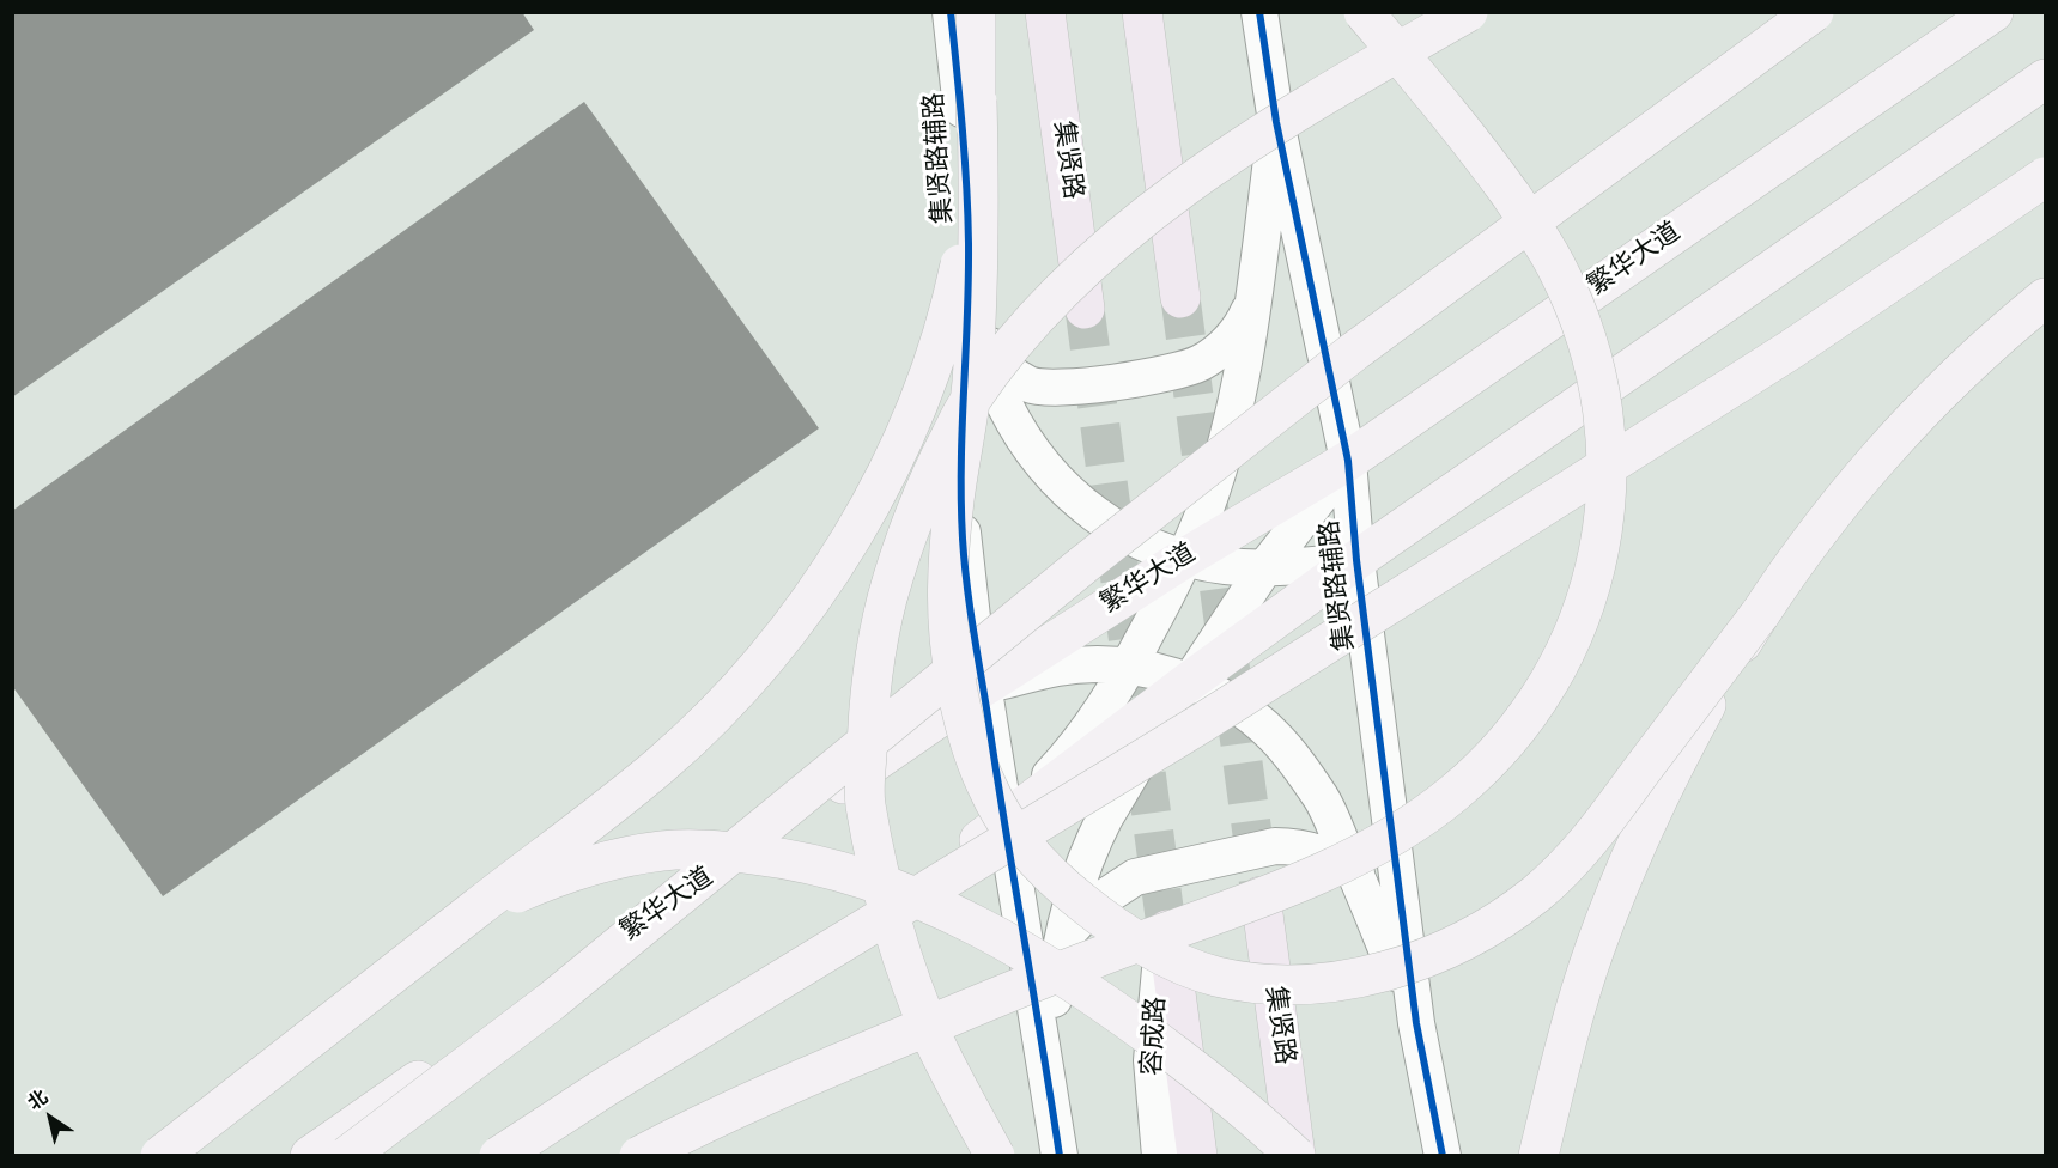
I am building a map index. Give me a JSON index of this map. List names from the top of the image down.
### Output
{
  "streets": {
    "highway": ["集贤路"],
    "main road": ["繁华大道"],
    "street": ["集贤路辅路", "容成路"]
  },
  "crossings": [
    ["集贤路辅路", "繁华大道"]
  ],
  "north": "top left"
}
